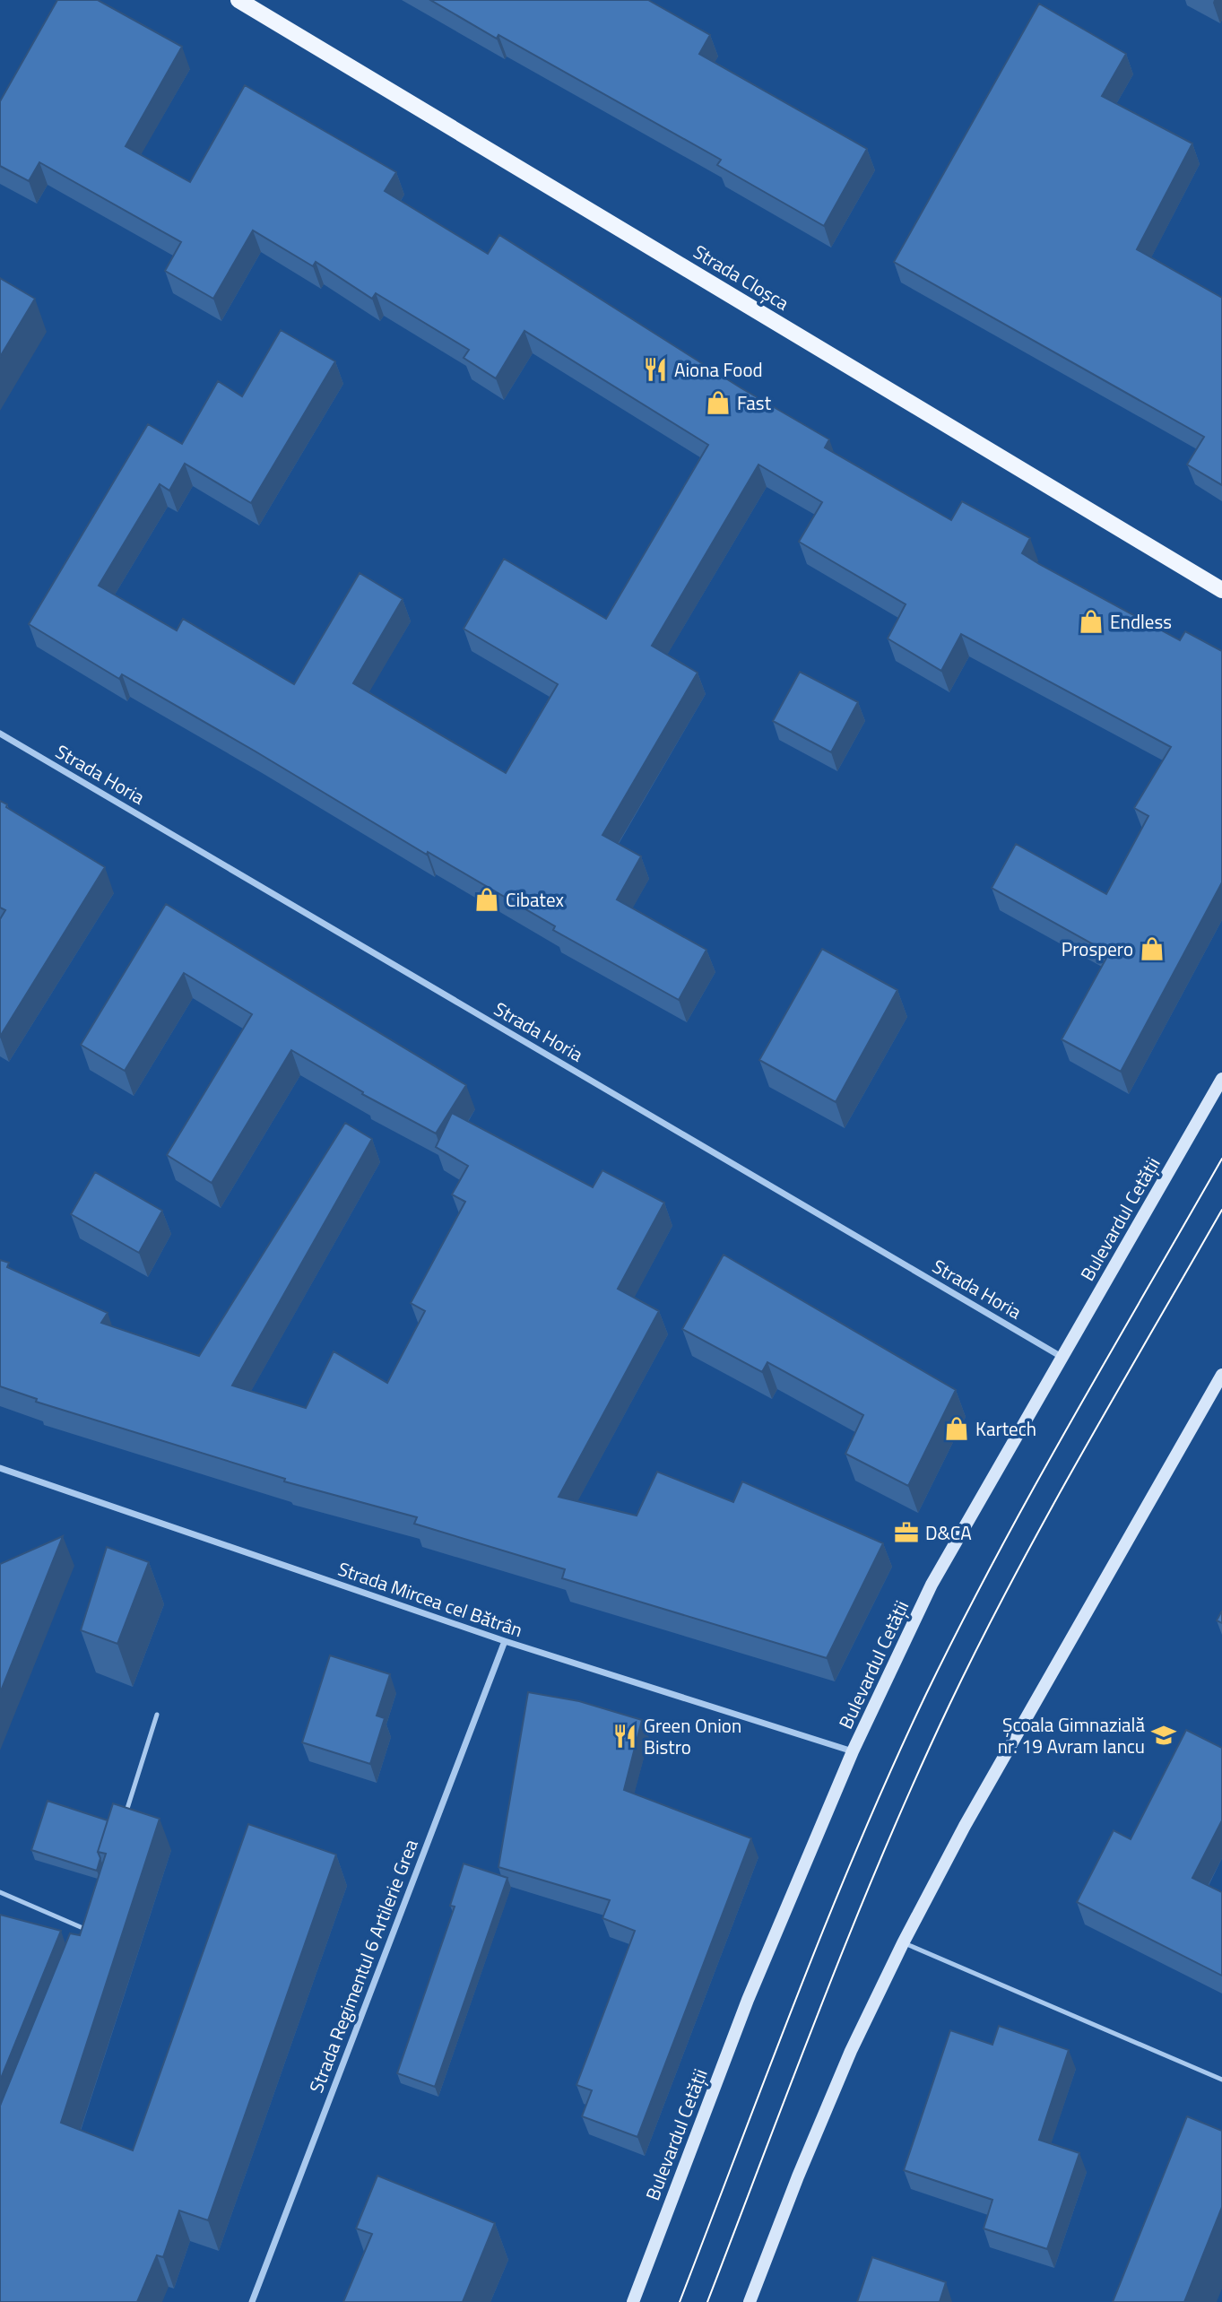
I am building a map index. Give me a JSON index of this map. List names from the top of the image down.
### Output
{
  "streets": {
    "main road": ["Strada Cloșca", "Bulevardul Cetății"],
    "street": ["Strada Horia", "Strada Mircea cel Bătrân", "Strada Regimentul 6 Artilerie Grea"]
  },
  "crossings": [
    ["Strada Horia", "Bulevardul Cetății"],
    ["Bulevardul Cetății", "Strada Mircea cel Bătrân"],
    ["Strada Mircea cel Bătrân", "Strada Regimentul 6 Artilerie Grea"]
  ],
  "places": {
    "restaurant": ["Aiona Food", "Green Onion Bistro"],
    "shop": [
      "Fast",
      "Endless",
      "Cibatex",
      "Prospero",
      "Kartech"
    ],
    "office": ["D&CA"],
    "school or university": ["Școala Gimnazială nr. 19 Avram Iancu"]
  }
}
